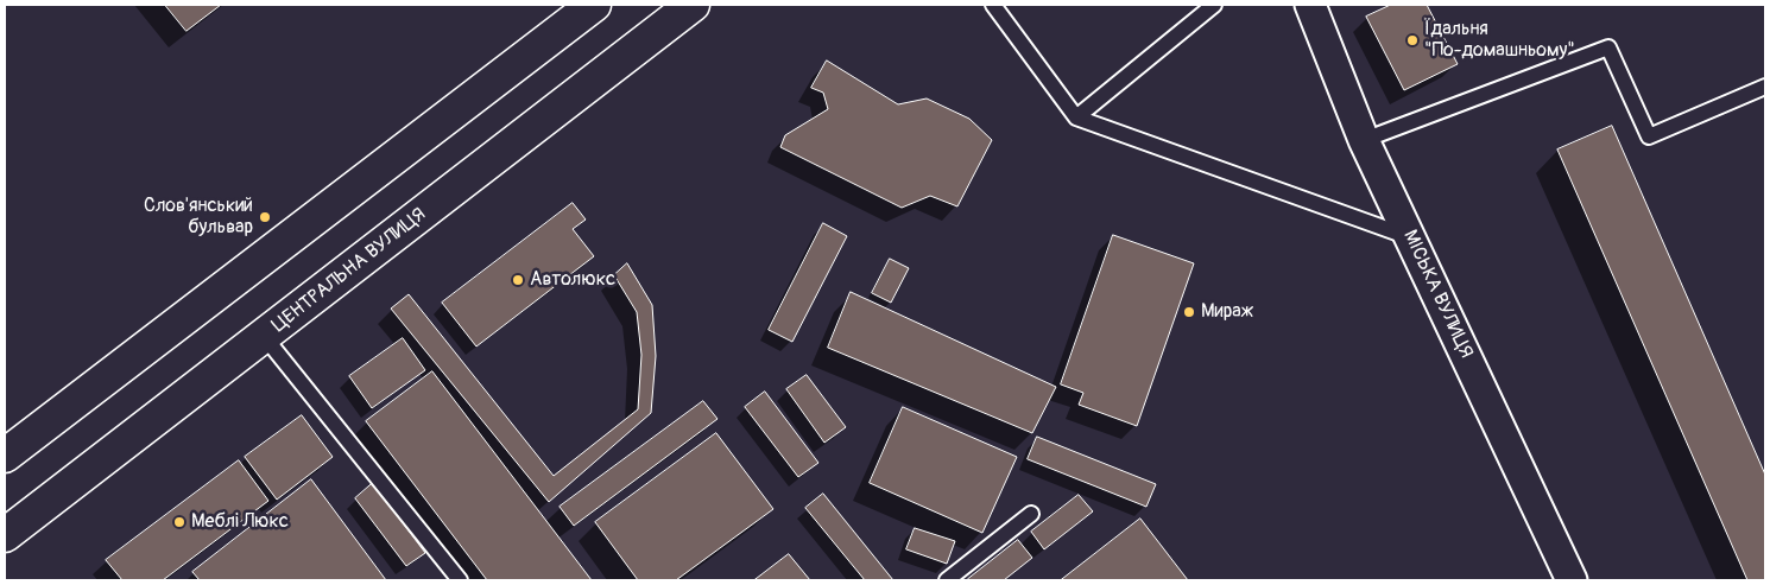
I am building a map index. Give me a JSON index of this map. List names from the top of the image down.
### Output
{
  "streets": {
    "street": ["ЦЕНТРАЛЬНА ВУЛИЦЯ", "МІСЬКА ВУЛИЦЯ"]
  },
  "places": [
    "Їдальня \"По-домашньому\"",
    "Слов'янський бульвар",
    "Автолюкс",
    "Мираж",
    "Меблі Люкс"
  ]
}
